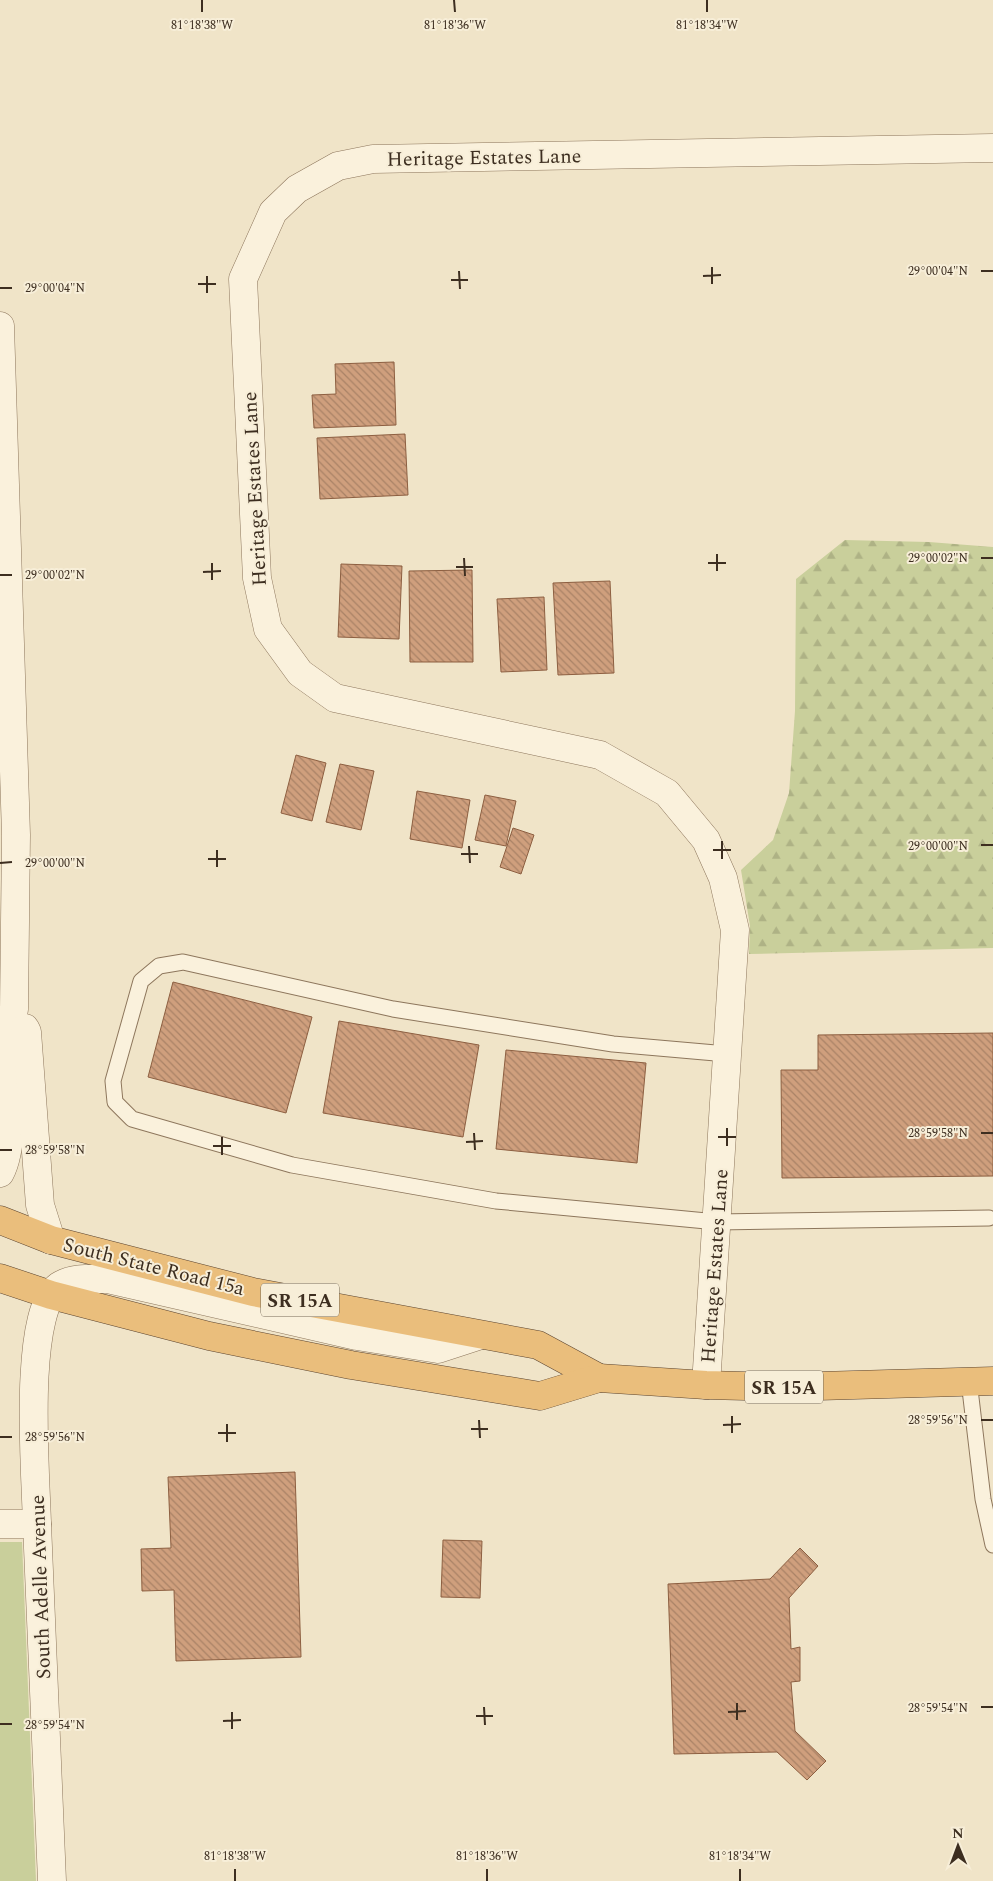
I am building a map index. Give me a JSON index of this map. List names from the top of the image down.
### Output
{
  "streets": {
    "highway": ["South State Road 15a", "SR 15A"],
    "street": ["Heritage Estates Lane", "South Adelle Avenue"]
  },
  "crossings": [
    ["Heritage Estates Lane", "South State Road 15a"],
    ["South State Road 15a", "South Adelle Avenue"]
  ],
  "north": "top",
  "coordinates": [
    "81°18'38\"W",
    "81°18'36\"W",
    "81°18'34\"W",
    "29°00'04\"N",
    "29°00'02\"N",
    "29°00'00\"N",
    "28°59'58\"N",
    "28°59'56\"N",
    "28°59'54\"N"
  ]
}
